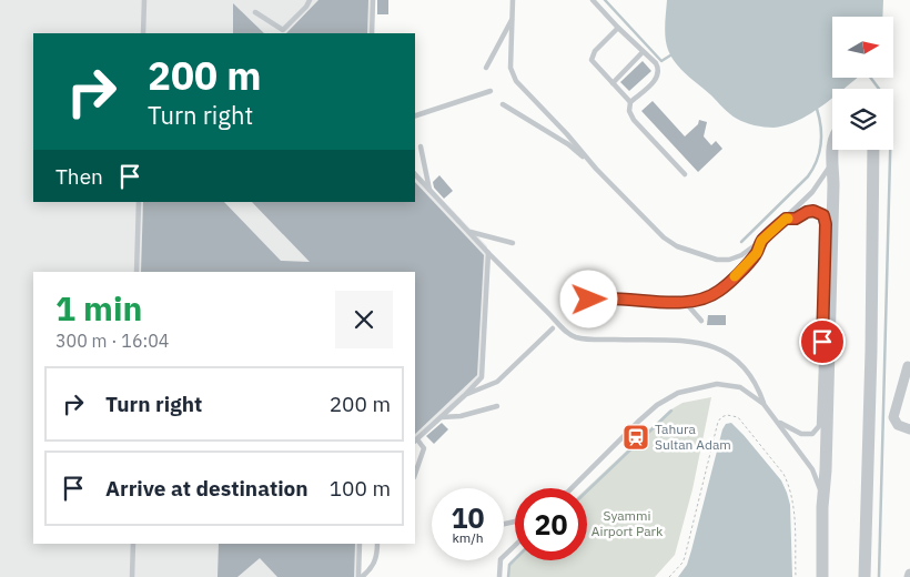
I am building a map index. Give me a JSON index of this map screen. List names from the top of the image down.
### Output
{
  "parks": ["Syammi Airport Park"],
  "places": {
    "station": ["Tahura Sultan Adam"]
  },
  "north": "right",
  "page": {
    "turn": ["200 m", "Turn right"],
    "then": "Then",
    "heading": ["1 min", "300 m · 16:04"],
    "list": [
      {
        "name": "Turn right",
        "value": "200 m"
      },
      {
        "name": "Arrive at destination",
        "value": "100 m"
      }
    ],
    "speed": "10 km/h",
    "limit": "20"
  }
}
